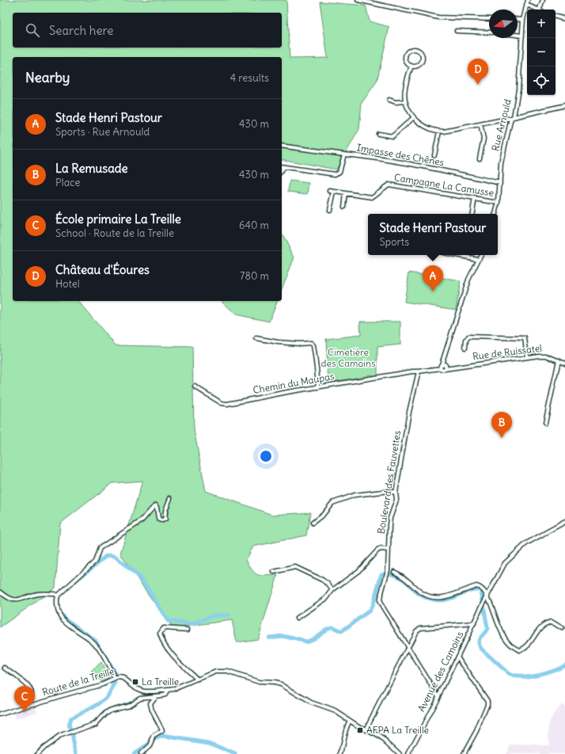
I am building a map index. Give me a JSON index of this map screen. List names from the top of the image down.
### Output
{
  "streets": {
    "street": [
      "Rue Arnould",
      "Impasse des Chênes",
      "Campagne La Camusse",
      "Rue de Ruissatel",
      "Chemin du Maupas",
      "Boulevard des Fauvettes",
      "Avenue des Camoins",
      "Route de la Treille"
    ]
  },
  "crossings": [
    ["Rue Arnould", "Impasse des Chênes"],
    ["Rue Arnould", "Campagne La Camusse"],
    ["Chemin du Maupas", "Boulevard des Fauvettes"],
    ["Boulevard des Fauvettes", "Avenue des Camoins"]
  ],
  "parks": ["Cimetière des Camoins"],
  "places": {
    "transit": ["La Treille", "AFPA La Treille"]
  },
  "north": "left",
  "page": {
    "map_buttons": ["+", "−"],
    "search": "Search here",
    "heading": ["Nearby", "4 results"],
    "pins": [
      "D",
      "A",
      "B",
      "C"
    ],
    "list": [
      {
        "mark": "A",
        "name": "Stade Henri Pastour",
        "note": "Sports · Rue Arnould",
        "value": "430 m"
      },
      {
        "mark": "B",
        "name": "La Remusade",
        "note": "Place",
        "value": "430 m"
      },
      {
        "mark": "C",
        "name": "École primaire La Treille",
        "note": "School · Route de la Treille",
        "value": "640 m"
      },
      {
        "mark": "D",
        "name": "Château d'Éoures",
        "note": "Hotel",
        "value": "780 m"
      }
    ],
    "popup": ["Stade Henri Pastour", "Sports"]
  }
}
